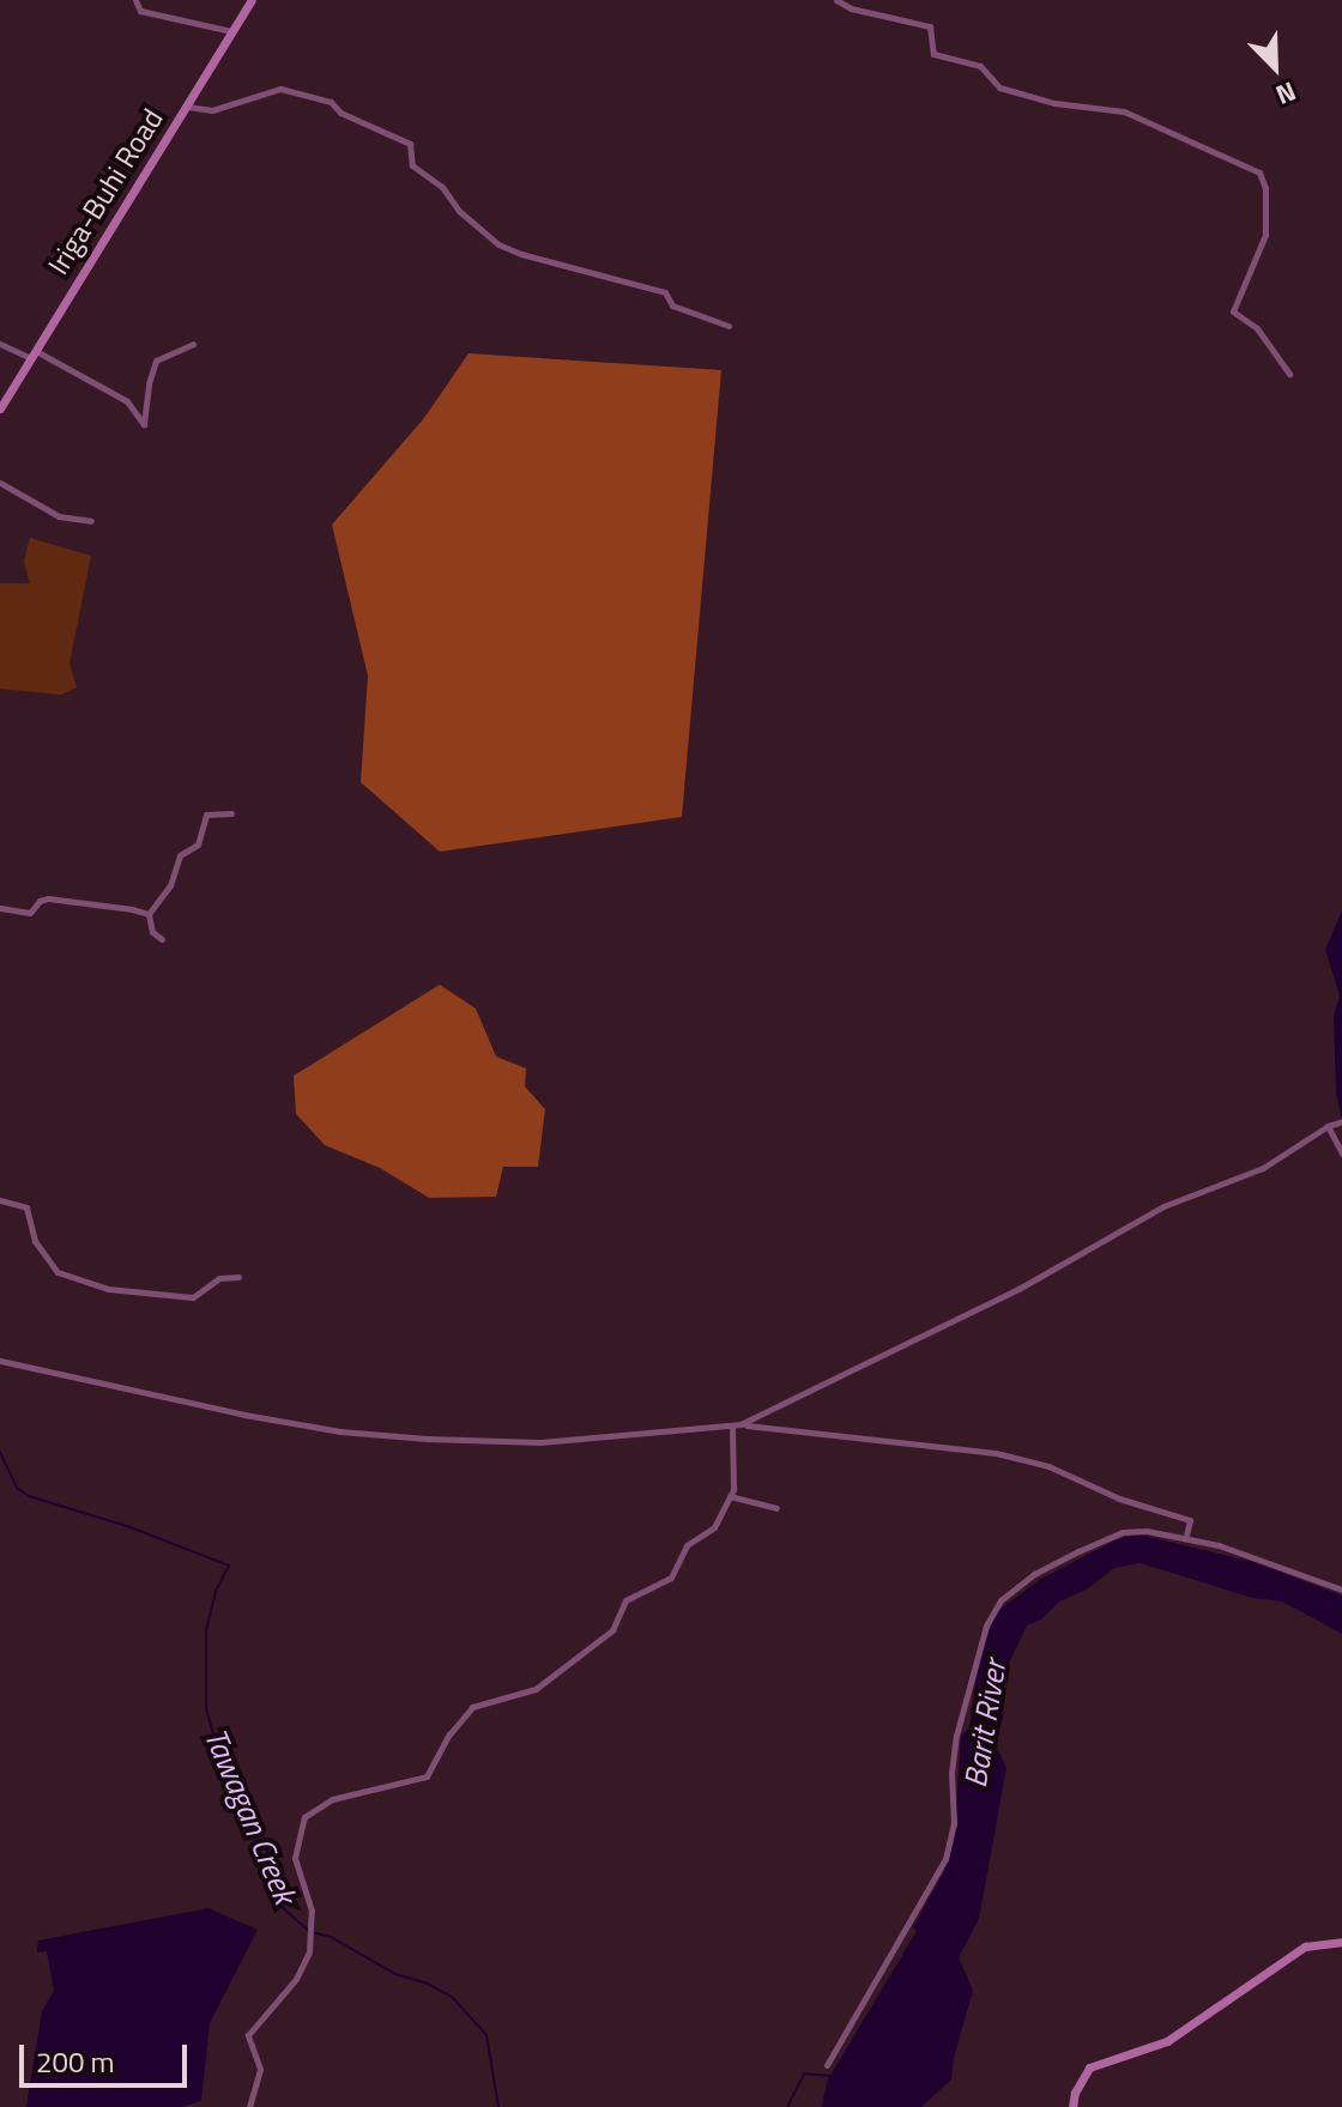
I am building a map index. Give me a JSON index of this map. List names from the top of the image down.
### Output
{
  "streets": {
    "main road": ["Iriga-Buhi Road"]
  },
  "water": ["Barit River", "Tawagan Creek"],
  "scale_bar": "200 m",
  "north": "bottom right"
}
